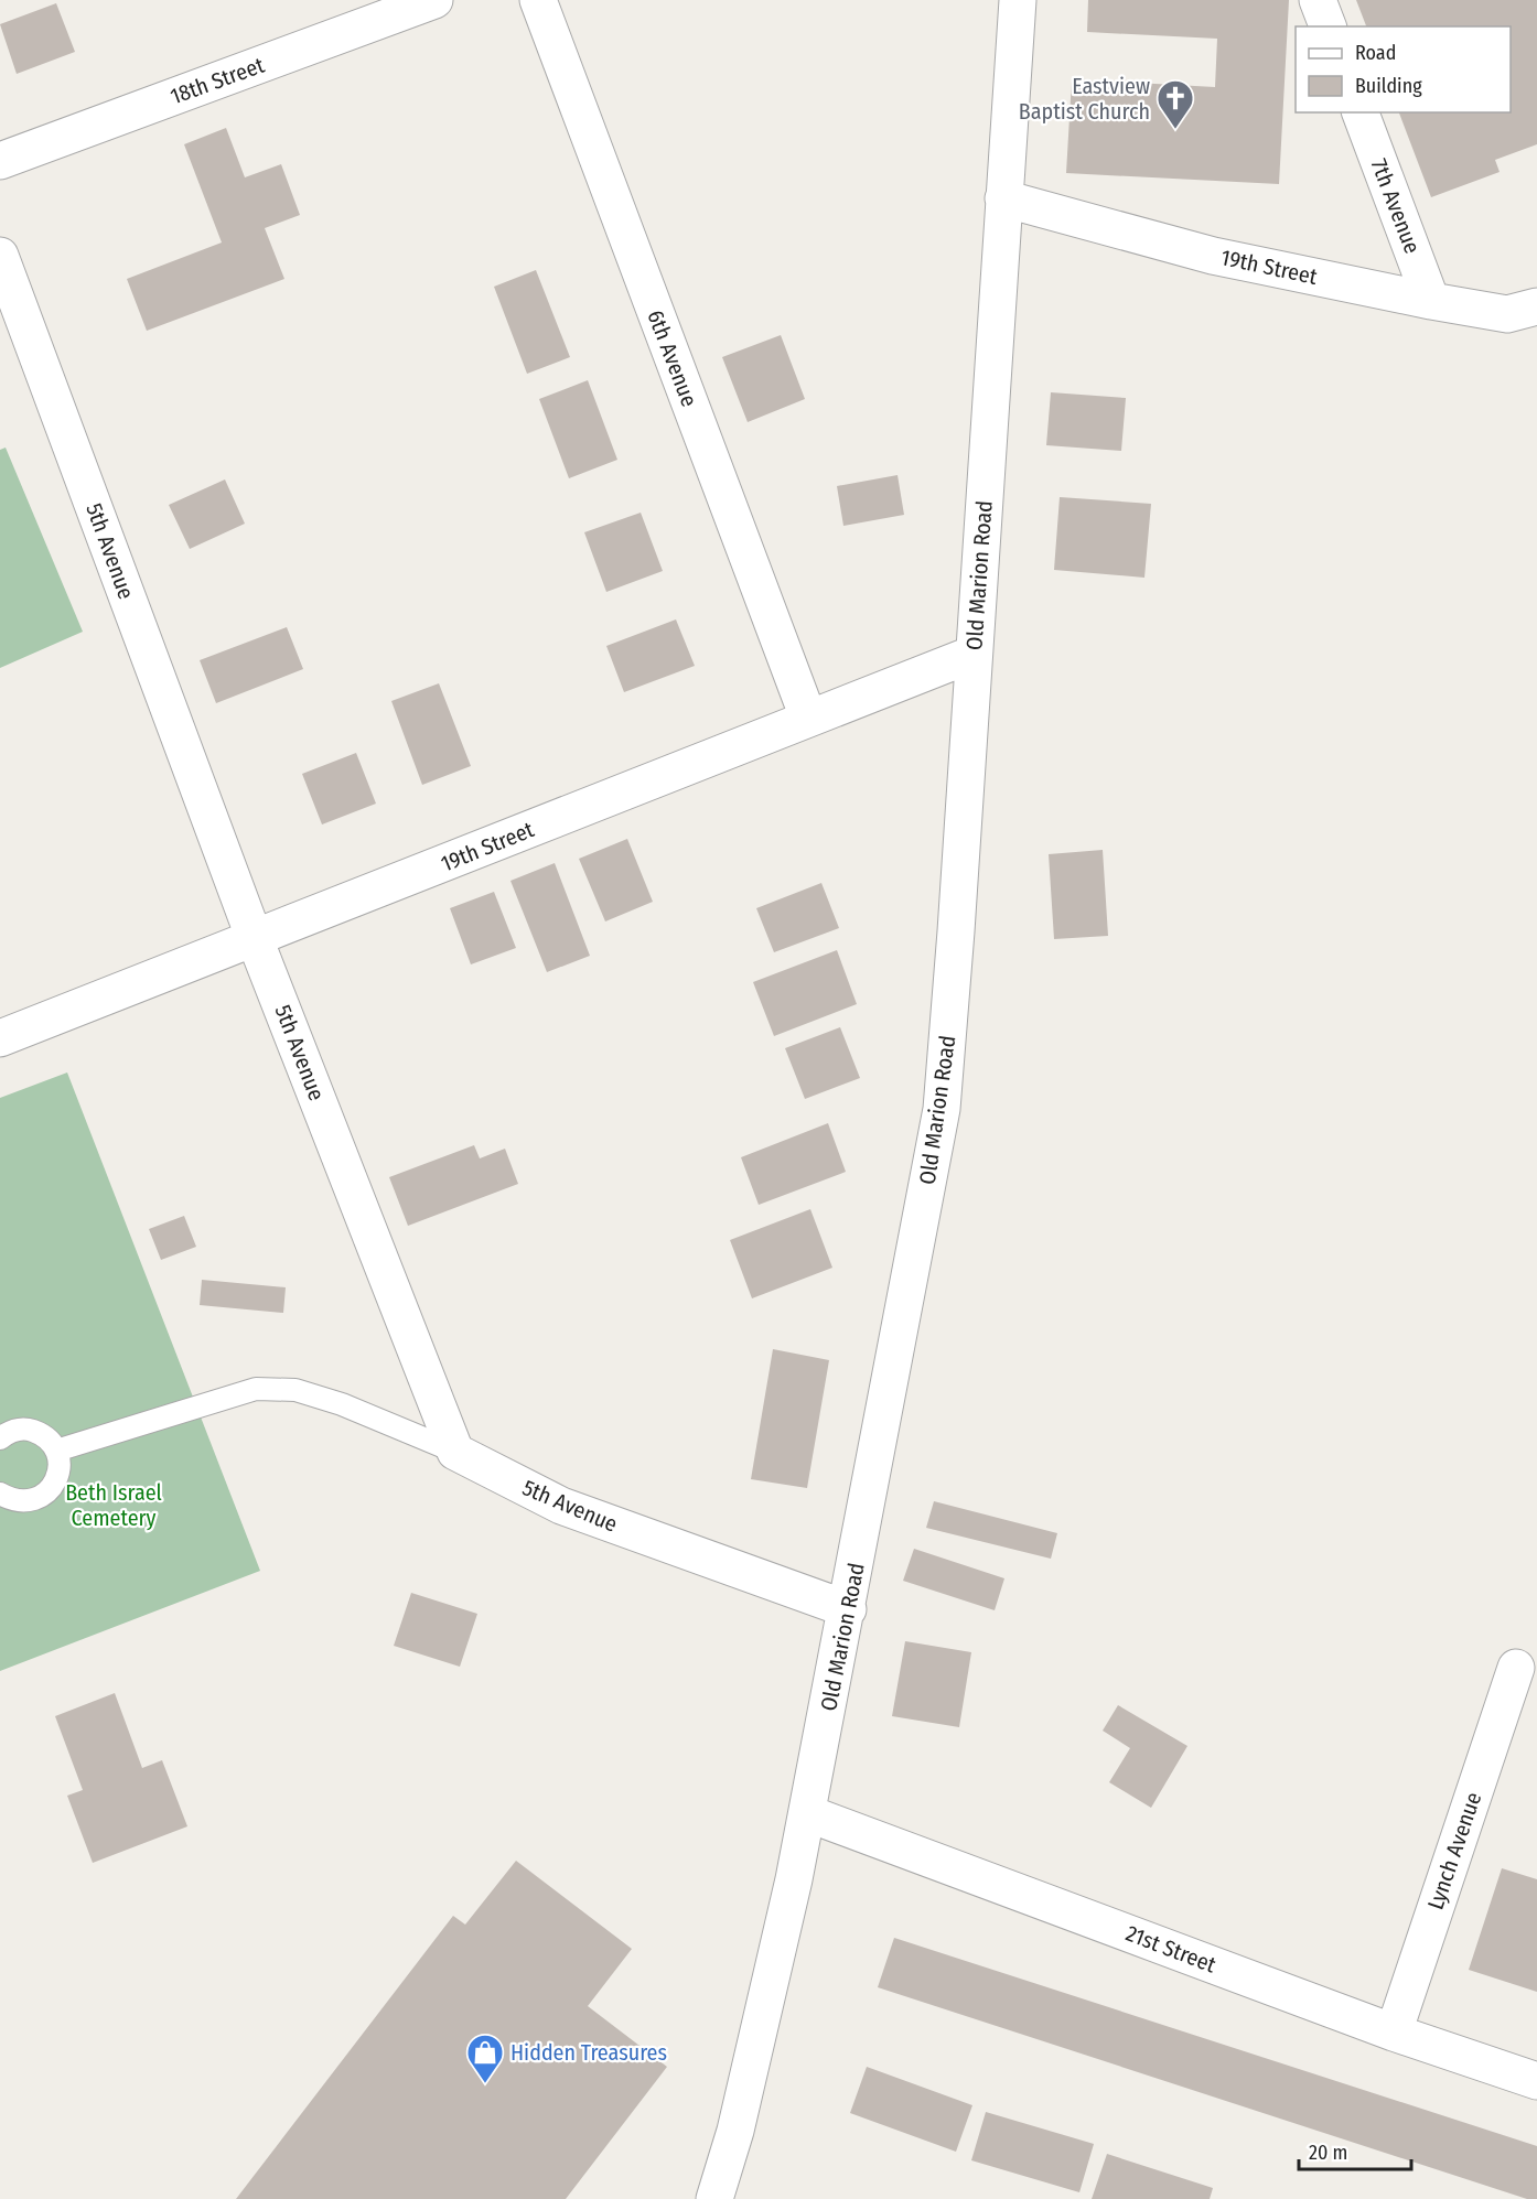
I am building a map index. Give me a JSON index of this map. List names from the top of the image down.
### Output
{
  "streets": {
    "street": [
      "18th Street",
      "7th Avenue",
      "19th Street",
      "6th Avenue",
      "5th Avenue",
      "Old Marion Road",
      "Lynch Avenue",
      "21st Street"
    ]
  },
  "crossings": [
    ["7th Avenue", "19th Street"],
    ["19th Street", "6th Avenue"],
    ["19th Street", "5th Avenue"],
    ["19th Street", "Old Marion Road"],
    ["5th Avenue", "Old Marion Road"],
    ["Old Marion Road", "21st Street"],
    ["Lynch Avenue", "21st Street"]
  ],
  "parks": ["Beth Israel Cemetery"],
  "places": {
    "church": ["Eastview Baptist Church"],
    "shop": ["Hidden Treasures"]
  },
  "legend": ["Road", "Building"],
  "scale_bar": "20 m"
}
